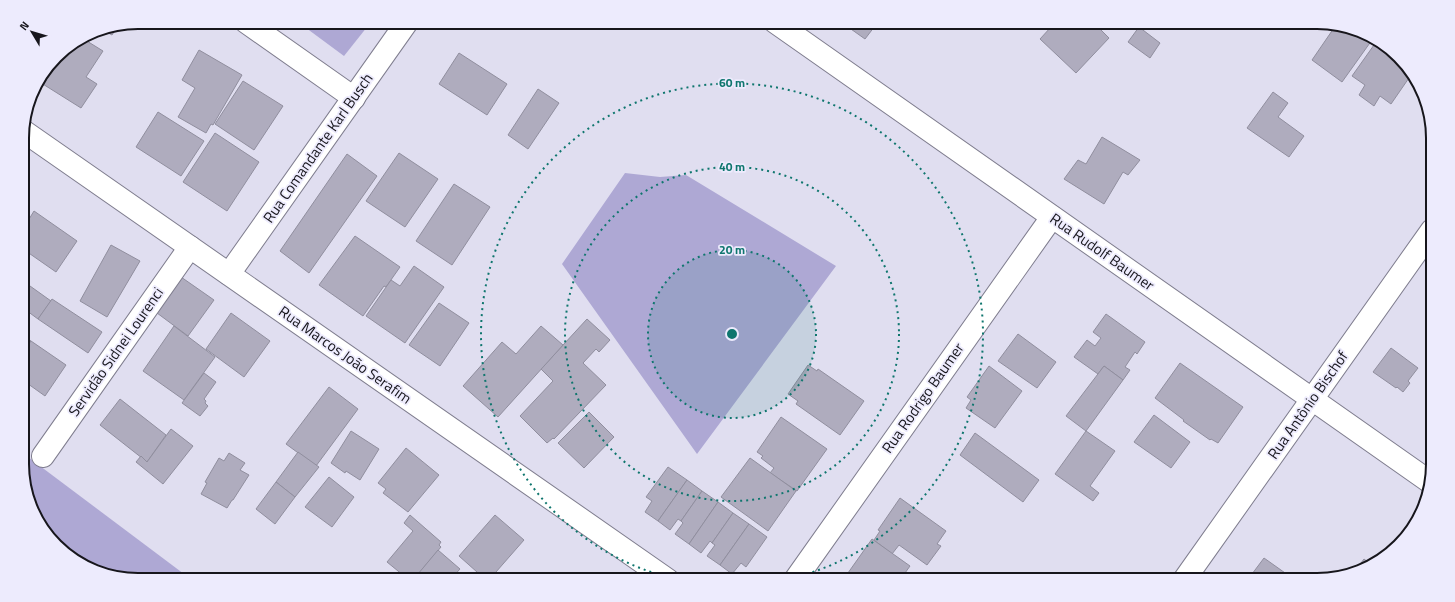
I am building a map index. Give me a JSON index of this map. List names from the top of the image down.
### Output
{
  "streets": {
    "street": [
      "Rua Comandante Karl Busch",
      "Rua Rudolf Baumer",
      "Servidão Sidnei Lourenci",
      "Rua Marcos João Serafim",
      "Rua Rodrigo Baumer",
      "Rua Antônio Bischof"
    ]
  },
  "crossings": [
    ["Rua Comandante Karl Busch", "Rua Marcos João Serafim"],
    ["Rua Rudolf Baumer", "Rua Rodrigo Baumer"],
    ["Rua Rudolf Baumer", "Rua Antônio Bischof"],
    ["Servidão Sidnei Lourenci", "Rua Marcos João Serafim"]
  ],
  "north": "top left",
  "rings": ["60 m", "40 m", "20 m"]
}
